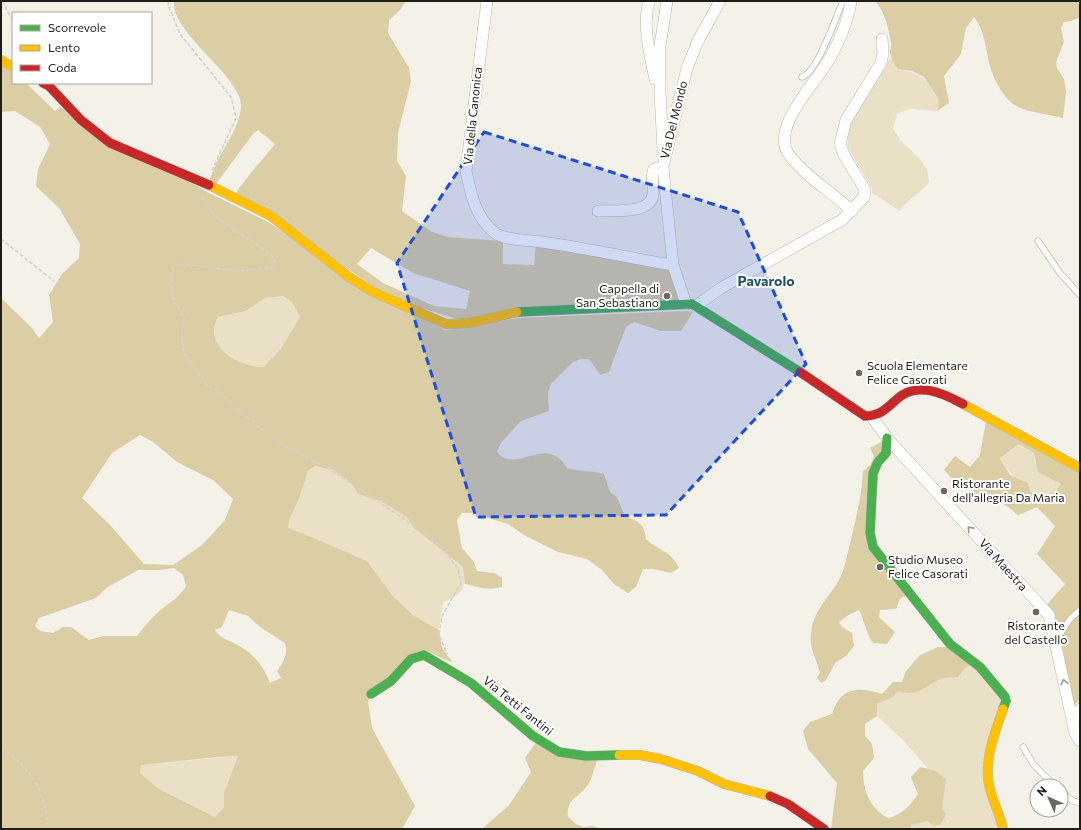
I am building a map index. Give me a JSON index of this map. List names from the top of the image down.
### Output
{
  "streets": {
    "street": [
      "Via della Canonica",
      "Via Del Mondo",
      "Via Maestra",
      "Via Tetti Fantini"
    ]
  },
  "crossings": [
    ["Via della Canonica", "Via Del Mondo"]
  ],
  "one_way": ["Via Maestra"],
  "districts": ["Pavarolo"],
  "places": [
    "Cappella di San Sebastiano",
    "Scuola Elementare Felice Casorati",
    "Ristorante dell'allegria Da Maria",
    "Studio Museo Felice Casorati",
    "Ristorante del Castello"
  ],
  "legend": ["Scorrevole", "Lento", "Coda"],
  "north": "top left"
}
